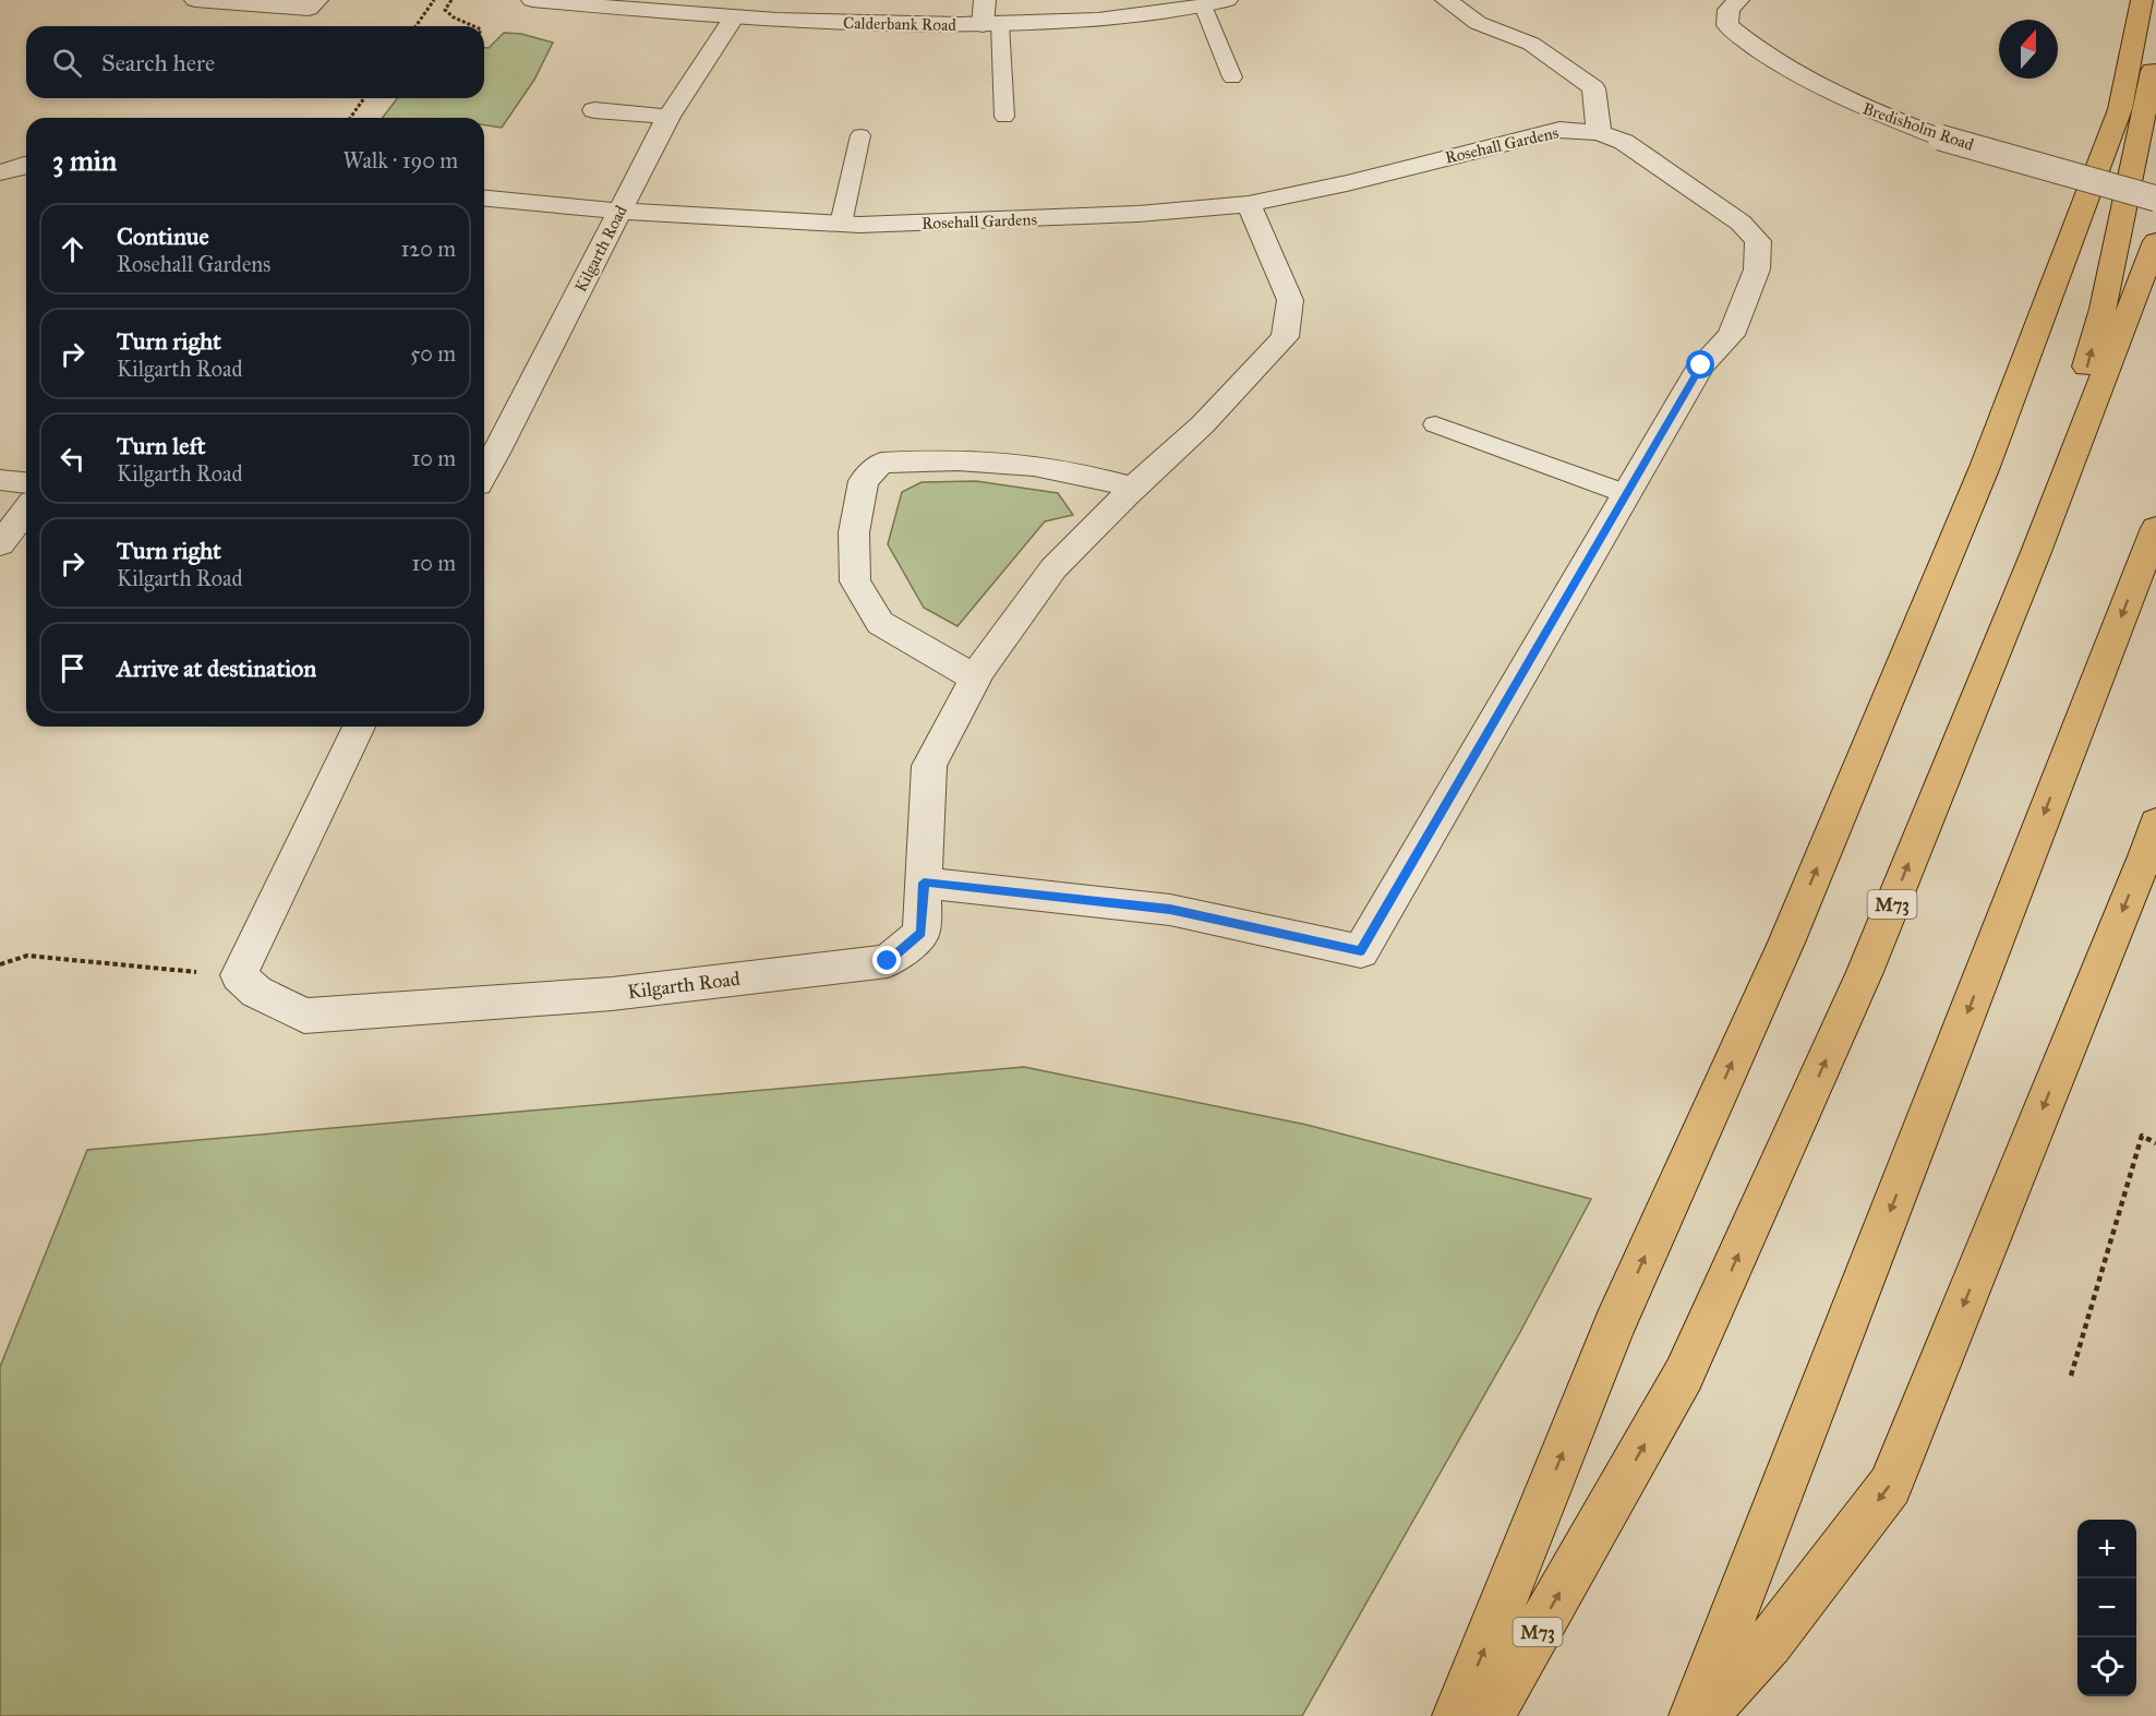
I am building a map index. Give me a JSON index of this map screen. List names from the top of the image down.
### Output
{
  "streets": {
    "highway": ["M73"],
    "street": [
      "Calderbank Road",
      "Bredisholm Road",
      "Rosehall Gardens",
      "Kilgarth Road"
    ]
  },
  "crossings": [
    ["Calderbank Road", "Kilgarth Road"],
    ["Rosehall Gardens", "Kilgarth Road"]
  ],
  "north": "top",
  "page": {
    "search": "Search here",
    "heading": ["3 min", "Walk · 190 m"],
    "list": [
      ["Continue", "Rosehall Gardens", "120 m"],
      ["Turn right", "Kilgarth Road", "50 m"],
      ["Turn left", "Kilgarth Road", "10 m"],
      ["Turn right", "Kilgarth Road", "10 m"],
      "Arrive at destination"
    ],
    "map_buttons": ["+", "−"]
  }
}
